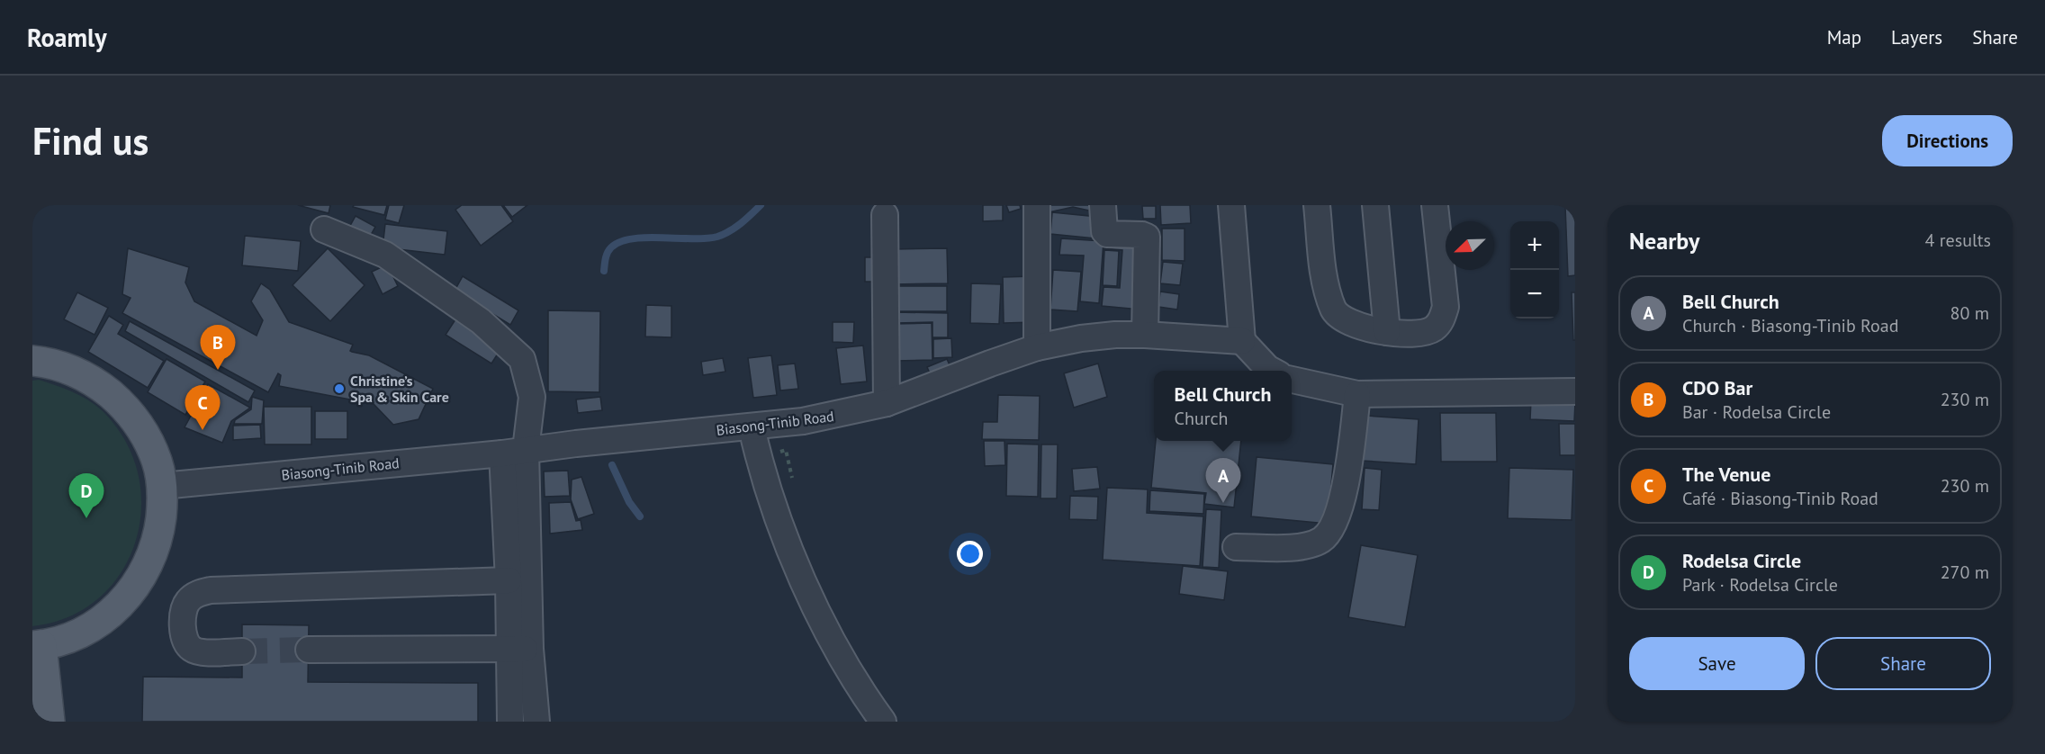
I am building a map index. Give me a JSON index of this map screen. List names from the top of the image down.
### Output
{
  "streets": {
    "street": ["Biasong-Tinib Road"]
  },
  "places": ["Christine’s Spa & Skin Care"],
  "north": "bottom left",
  "page": {
    "header": "Roamly",
    "nav": ["Map", "Layers", "Share"],
    "buttons": [
      "Directions",
      ["Save", "Share"]
    ],
    "title": "Find us",
    "heading": ["Nearby", "4 results"],
    "map_buttons": ["+", "−"],
    "list": [
      {
        "mark": "A",
        "name": "Bell Church",
        "note": "Church · Biasong-Tinib Road",
        "value": "80 m"
      },
      {
        "mark": "B",
        "name": "CDO Bar",
        "note": "Bar · Rodelsa Circle",
        "value": "230 m"
      },
      {
        "mark": "C",
        "name": "The Venue",
        "note": "Café · Biasong-Tinib Road",
        "value": "230 m"
      },
      {
        "mark": "D",
        "name": "Rodelsa Circle",
        "note": "Park · Rodelsa Circle",
        "value": "270 m"
      }
    ],
    "pins": [
      "B",
      "C",
      "A",
      "D"
    ],
    "popup": ["Bell Church", "Church"]
  }
}
